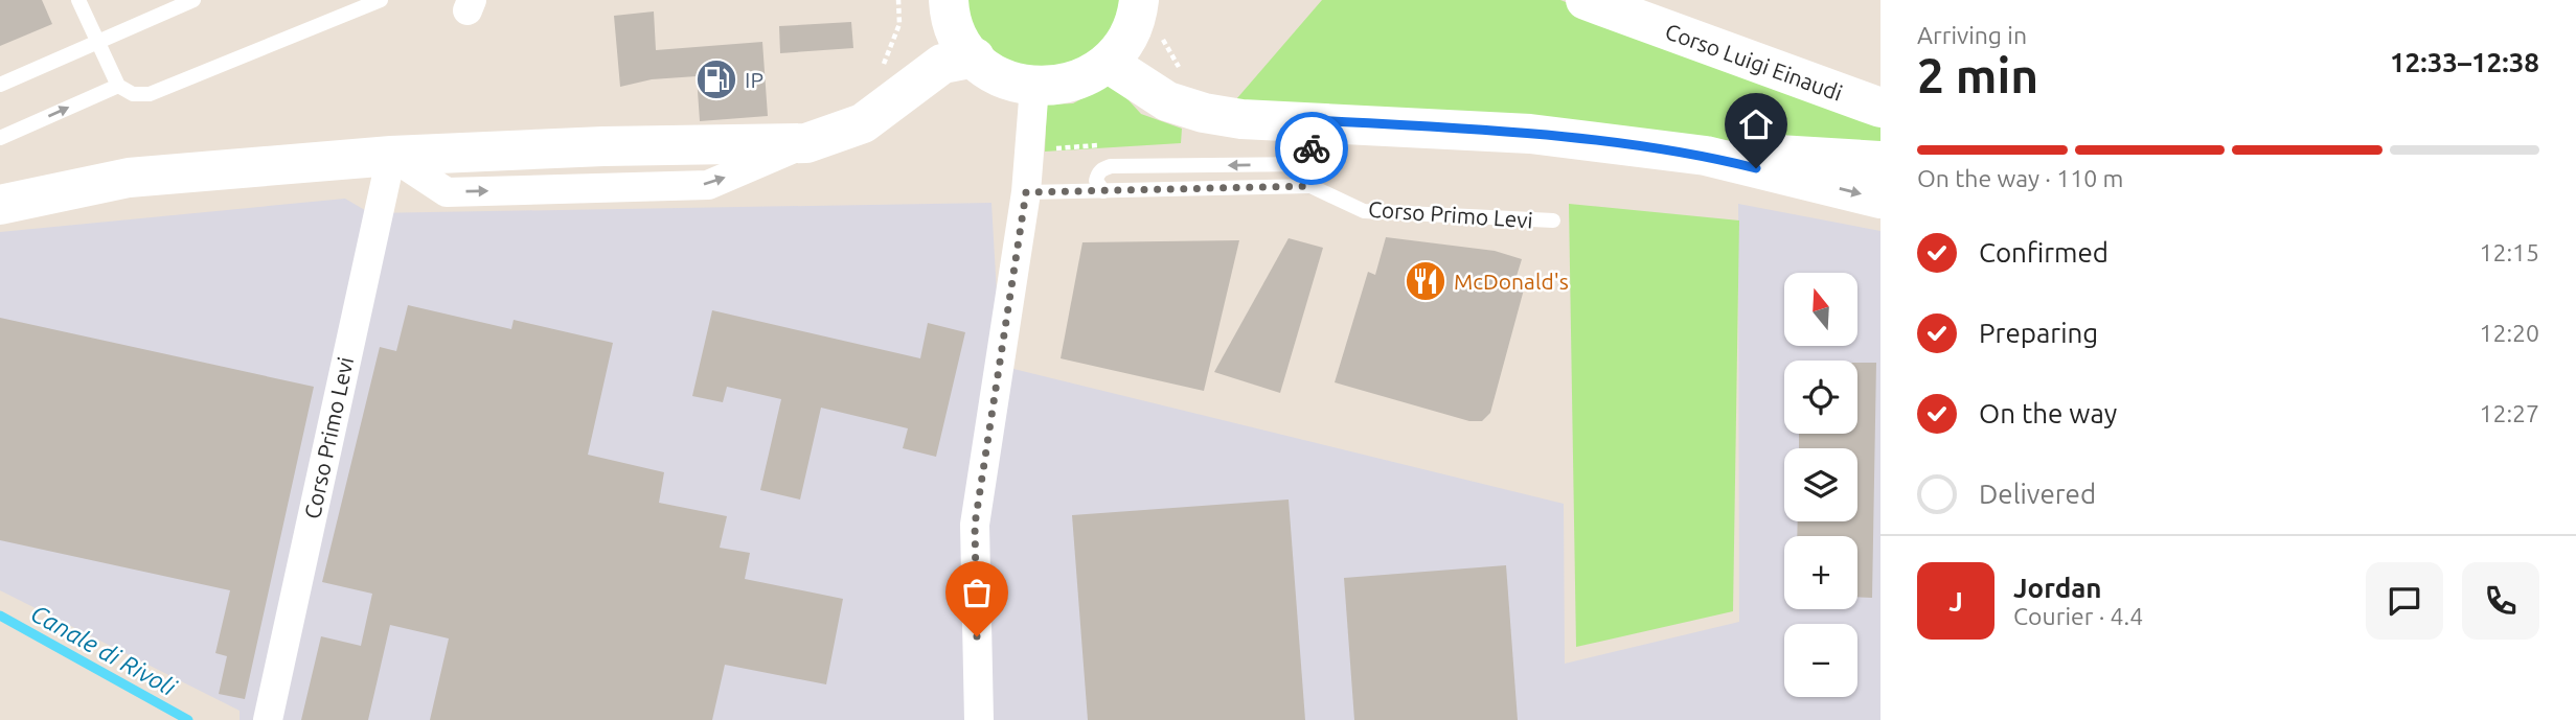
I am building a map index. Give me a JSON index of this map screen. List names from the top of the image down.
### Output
{
  "streets": {
    "main road": ["Corso Luigi Einaudi"],
    "street": ["Corso Primo Levi"]
  },
  "water": ["Canale di Rivoli"],
  "places": {
    "fuel station": ["IP"],
    "restaurant": ["McDonald's"]
  },
  "north": "top",
  "page": {
    "heading": ["2 min", "Arriving in", "12:33–12:38"],
    "panel": ["Jordan", "Courier · 4.4"],
    "bar": "On the way · 110 m",
    "list": [
      ["Confirmed", "12:15"],
      ["Preparing", "12:20"],
      ["On the way", "12:27"],
      "Delivered"
    ],
    "map_buttons": ["+", "−"],
    "round": "J"
  }
}
